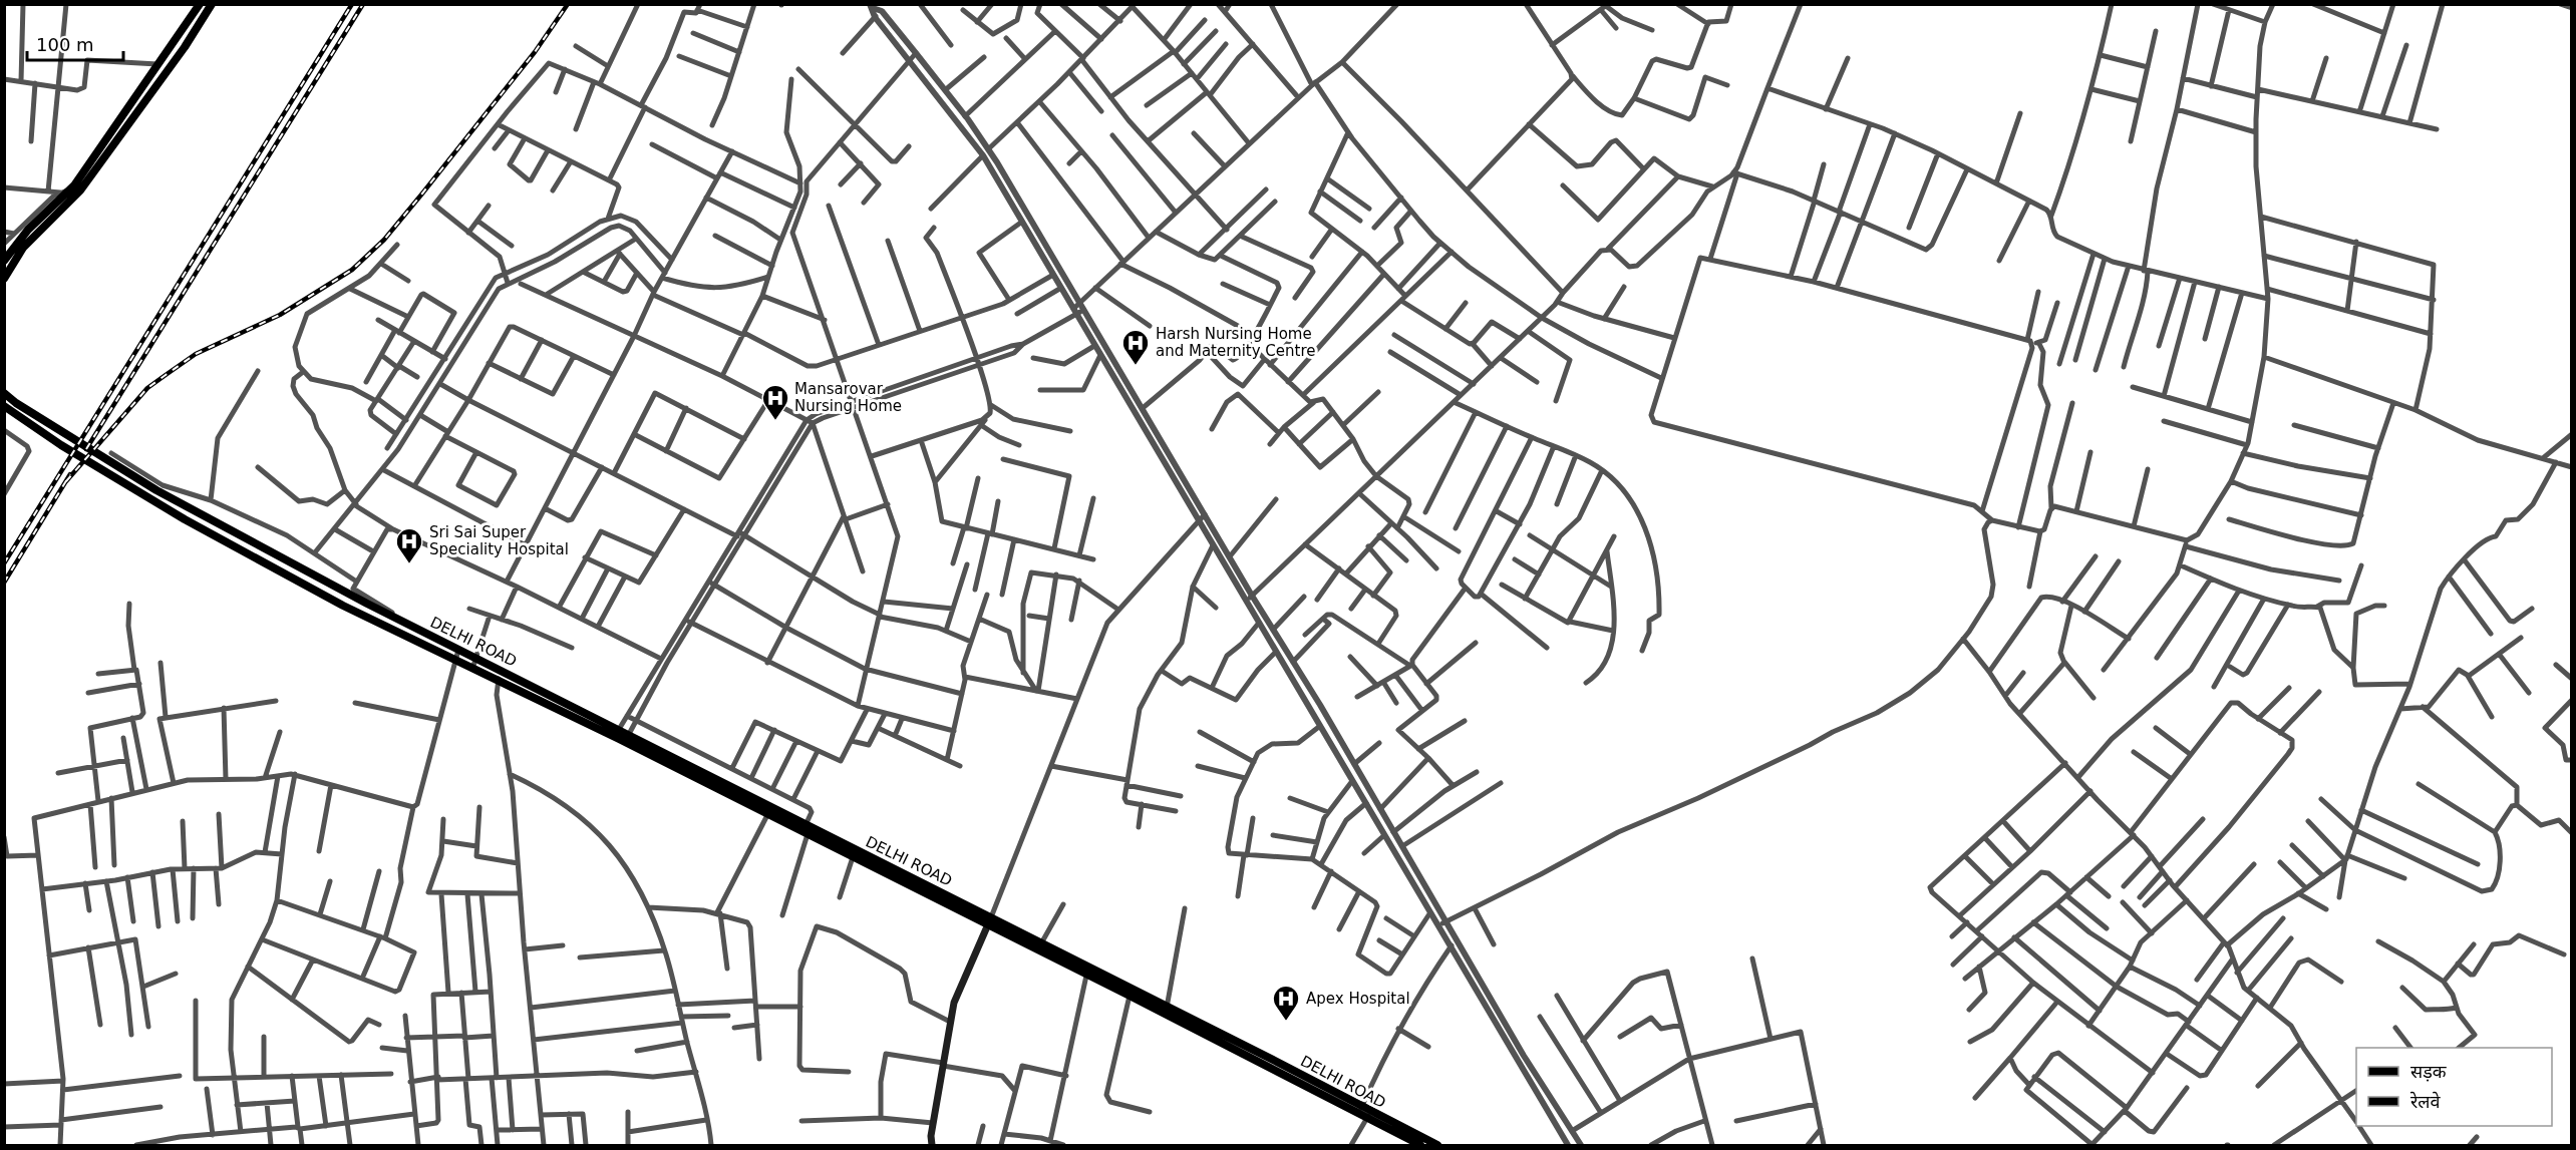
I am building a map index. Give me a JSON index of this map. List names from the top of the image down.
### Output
{
  "streets": {
    "main road": ["DELHI ROAD"]
  },
  "places": {
    "hospital": [
      "Harsh Nursing Home and Maternity Centre",
      "Mansarovar Nursing Home",
      "Sri Sai Super Speciality Hospital",
      "Apex Hospital"
    ]
  },
  "legend": ["सड़क", "रेलवे"],
  "scale_bar": "100 m"
}
